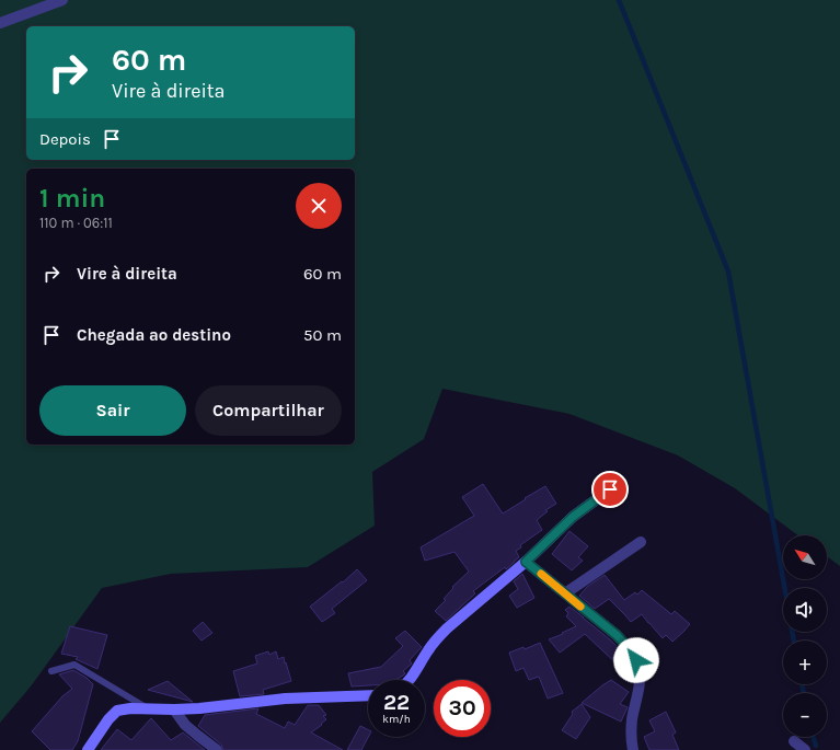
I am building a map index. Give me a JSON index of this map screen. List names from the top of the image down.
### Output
{
  "north": "top left",
  "page": {
    "turn": ["60 m", "Vire à direita"],
    "then": "Depois",
    "heading": ["1 min", "110 m · 06:11"],
    "list": [
      {
        "name": "Vire à direita",
        "value": "60 m"
      },
      {
        "name": "Chegada ao destino",
        "value": "50 m"
      }
    ],
    "buttons": ["Sair", "Compartilhar"],
    "map_buttons": ["+", "−"],
    "speed": "22 km/h",
    "limit": "30"
  }
}
